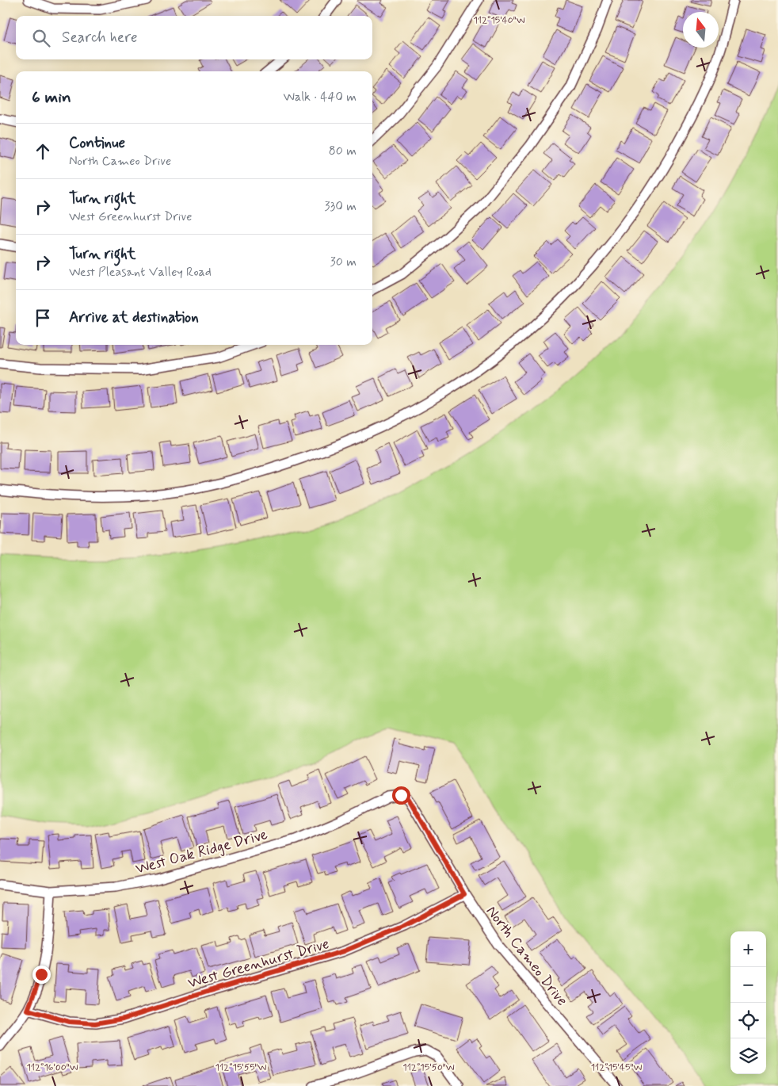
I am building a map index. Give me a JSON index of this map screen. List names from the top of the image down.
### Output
{
  "streets": {
    "street": ["West Oak Ridge Drive", "North Cameo Drive", "West Greenhurst Drive"]
  },
  "crossings": [
    ["West Oak Ridge Drive", "North Cameo Drive"],
    ["North Cameo Drive", "West Greenhurst Drive"]
  ],
  "north": "top",
  "page": {
    "search": "Search here",
    "heading": ["6 min", "Walk · 440 m"],
    "list": [
      ["Continue", "North Cameo Drive", "80 m"],
      ["Turn right", "West Greenhurst Drive", "330 m"],
      ["Turn right", "West Pleasant Valley Road", "30 m"],
      "Arrive at destination"
    ],
    "map_buttons": ["+", "−"]
  },
  "coordinates": [
    "112°15'40\"W",
    "112°16'00\"W",
    "112°15'55\"W",
    "112°15'50\"W",
    "112°15'45\"W"
  ]
}
